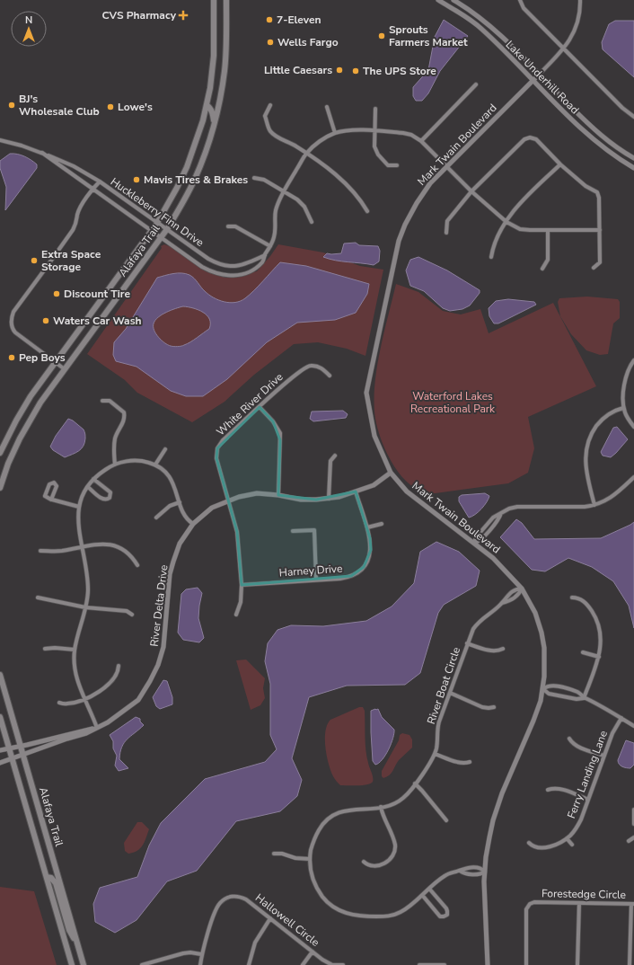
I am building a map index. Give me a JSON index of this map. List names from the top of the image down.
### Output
{
  "streets": {
    "main road": ["Alafaya Trail"],
    "street": [
      "Lake Underhill Road",
      "Mark Twain Boulevard",
      "Huckleberry Finn Drive",
      "White River Drive",
      "Harney Drive",
      "River Delta Drive",
      "River Boat Circle",
      "Ferry Landing Lane",
      "Forestedge Circle",
      "Hallowell Circle"
    ]
  },
  "crossings": [
    ["Lake Underhill Road", "Mark Twain Boulevard"],
    ["Mark Twain Boulevard", "Huckleberry Finn Drive"],
    ["Mark Twain Boulevard", "River Delta Drive"],
    ["Mark Twain Boulevard", "River Boat Circle"],
    ["Huckleberry Finn Drive", "Alafaya Trail"],
    ["Alafaya Trail", "River Delta Drive"],
    ["White River Drive", "Harney Drive"],
    ["White River Drive", "River Delta Drive"],
    ["Harney Drive", "River Delta Drive"]
  ],
  "parks": ["Waterford Lakes Recreational Park"],
  "places": {
    "health": ["CVS Pharmacy"],
    "other": [
      "7-Eleven",
      "Sprouts Farmers Market",
      "Wells Fargo",
      "Little Caesars",
      "The UPS Store",
      "BJ's Wholesale Club",
      "Lowe's",
      "Mavis Tires & Brakes",
      "Extra Space Storage",
      "Discount Tire",
      "Waters Car Wash",
      "Pep Boys"
    ]
  },
  "north": "top"
}
